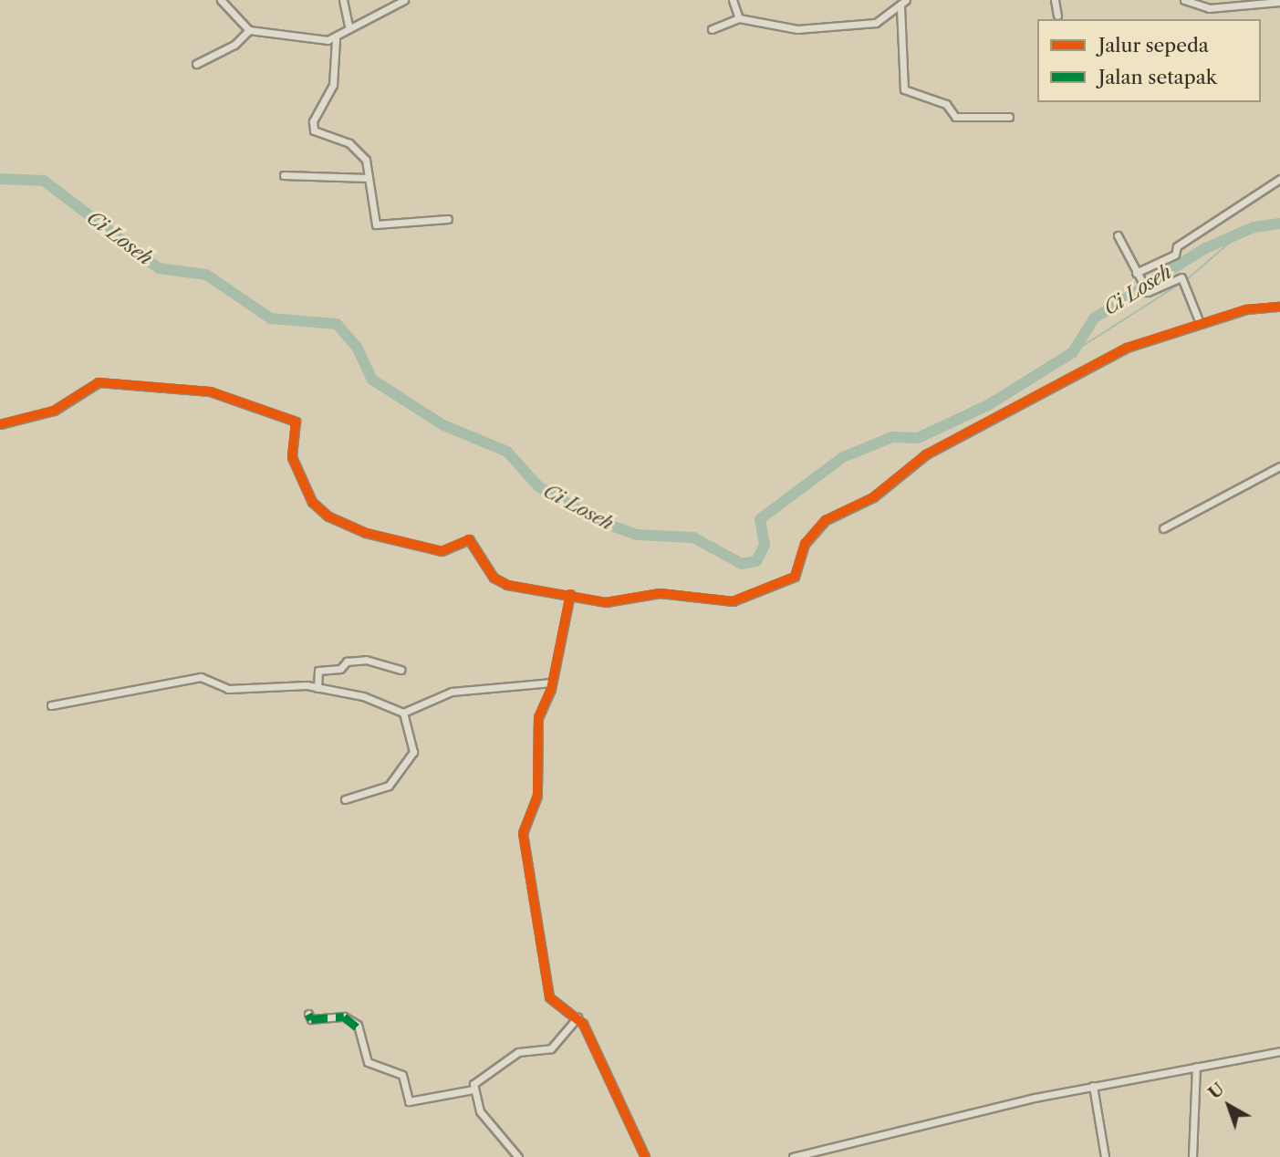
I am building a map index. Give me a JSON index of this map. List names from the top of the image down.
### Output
{
  "water": ["Ci Loseh"],
  "legend": ["Jalur sepeda", "Jalan setapak"],
  "north": "top left"
}
